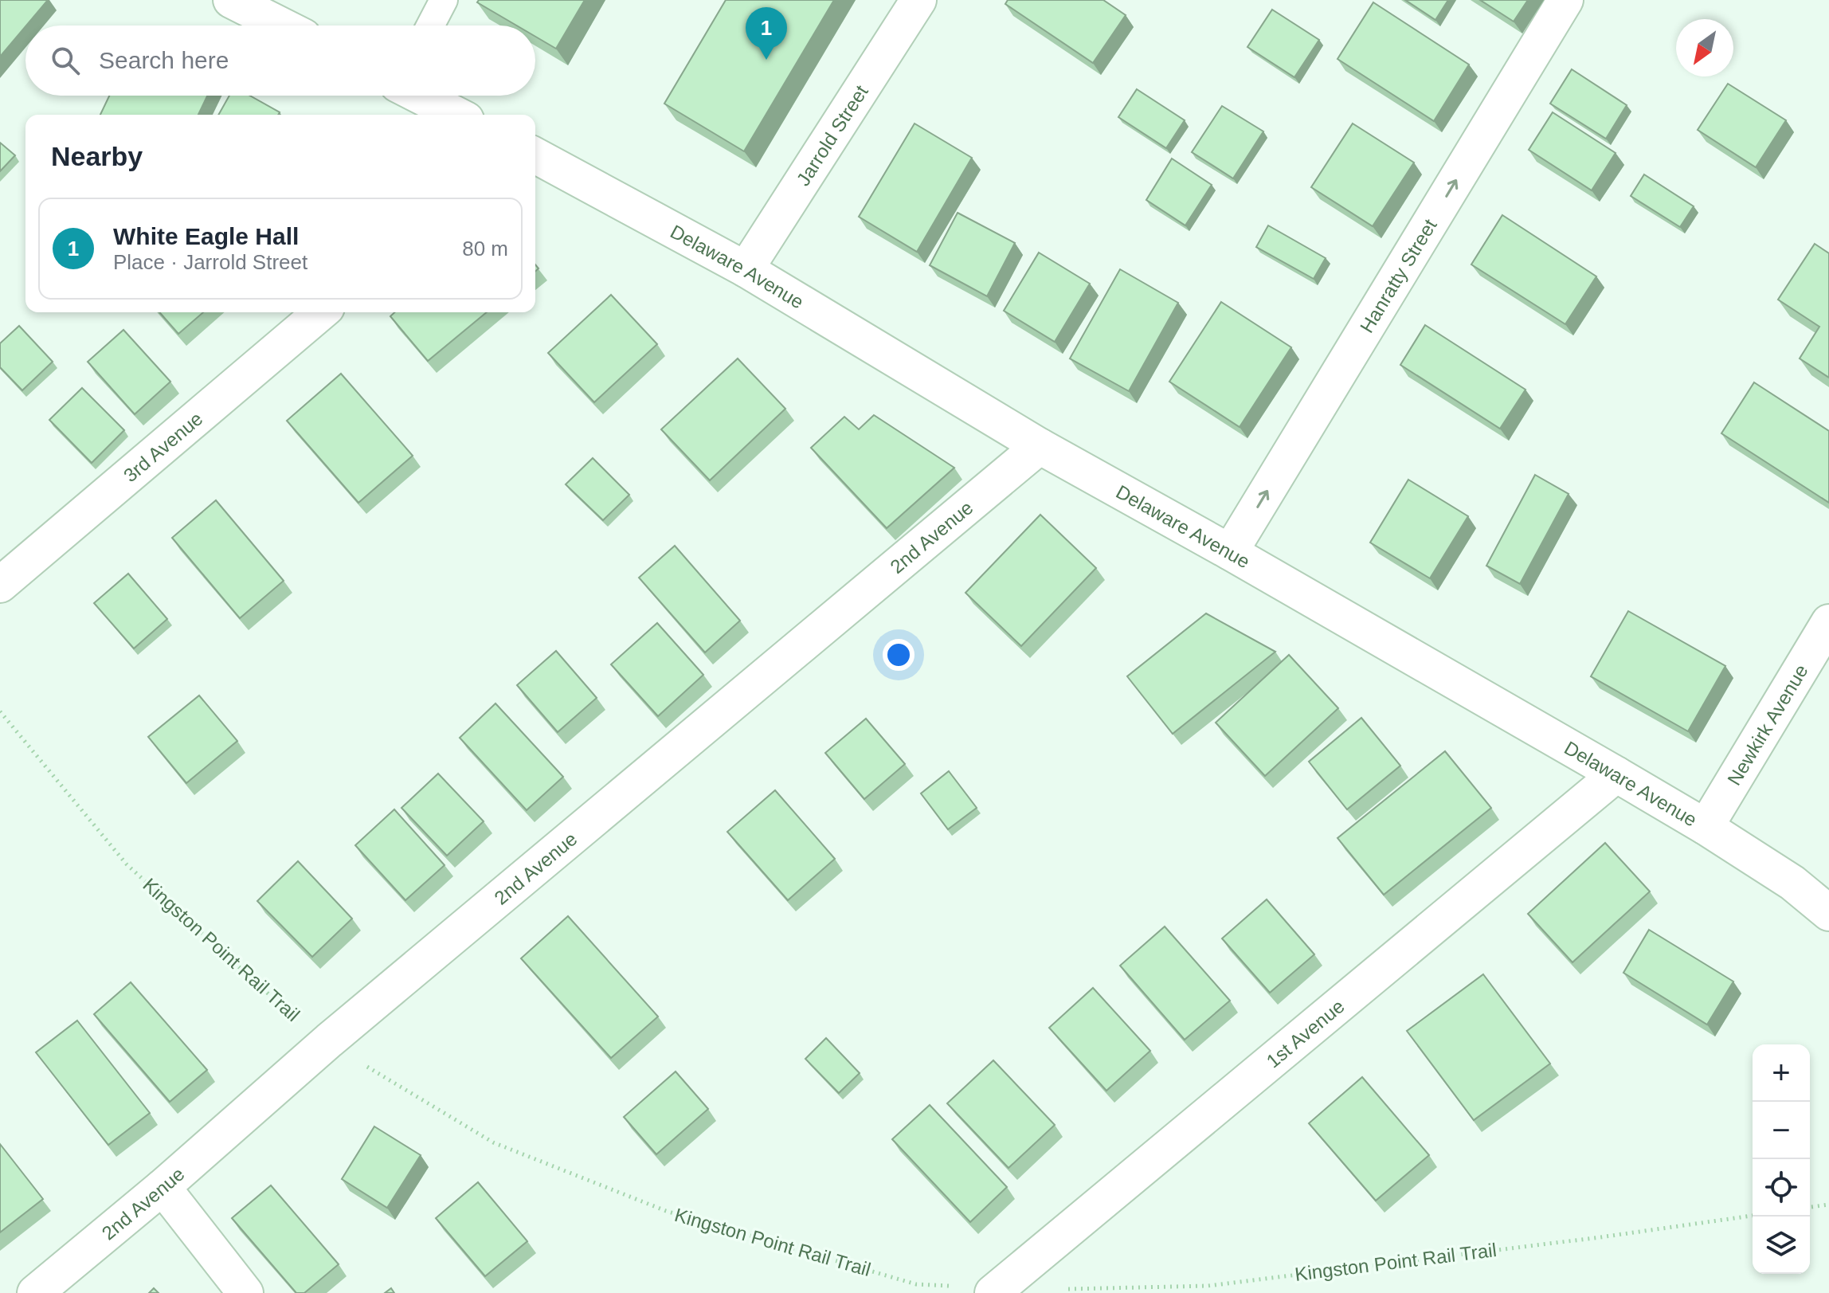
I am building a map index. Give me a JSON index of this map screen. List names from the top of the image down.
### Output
{
  "streets": {
    "street": [
      "Jarrold Street",
      "Delaware Avenue",
      "Hanratty Street",
      "3rd Avenue",
      "2nd Avenue",
      "Newkirk Avenue",
      "1st Avenue"
    ],
    "path": ["Kingston Point Rail Trail"]
  },
  "crossings": [
    ["Jarrold Street", "Delaware Avenue"],
    ["Delaware Avenue", "Hanratty Street"],
    ["Delaware Avenue", "2nd Avenue"],
    ["Delaware Avenue", "Newkirk Avenue"],
    ["Delaware Avenue", "1st Avenue"],
    ["2nd Avenue", "Kingston Point Rail Trail"],
    ["Kingston Point Rail Trail", "1st Avenue"]
  ],
  "one_way": ["Hanratty Street"],
  "north": "bottom left",
  "page": {
    "pins": "1",
    "search": "Search here",
    "heading": "Nearby",
    "list": [
      {
        "mark": "1",
        "name": "White Eagle Hall",
        "note": "Place · Jarrold Street",
        "value": "80 m"
      }
    ],
    "map_buttons": ["+", "−"]
  }
}
